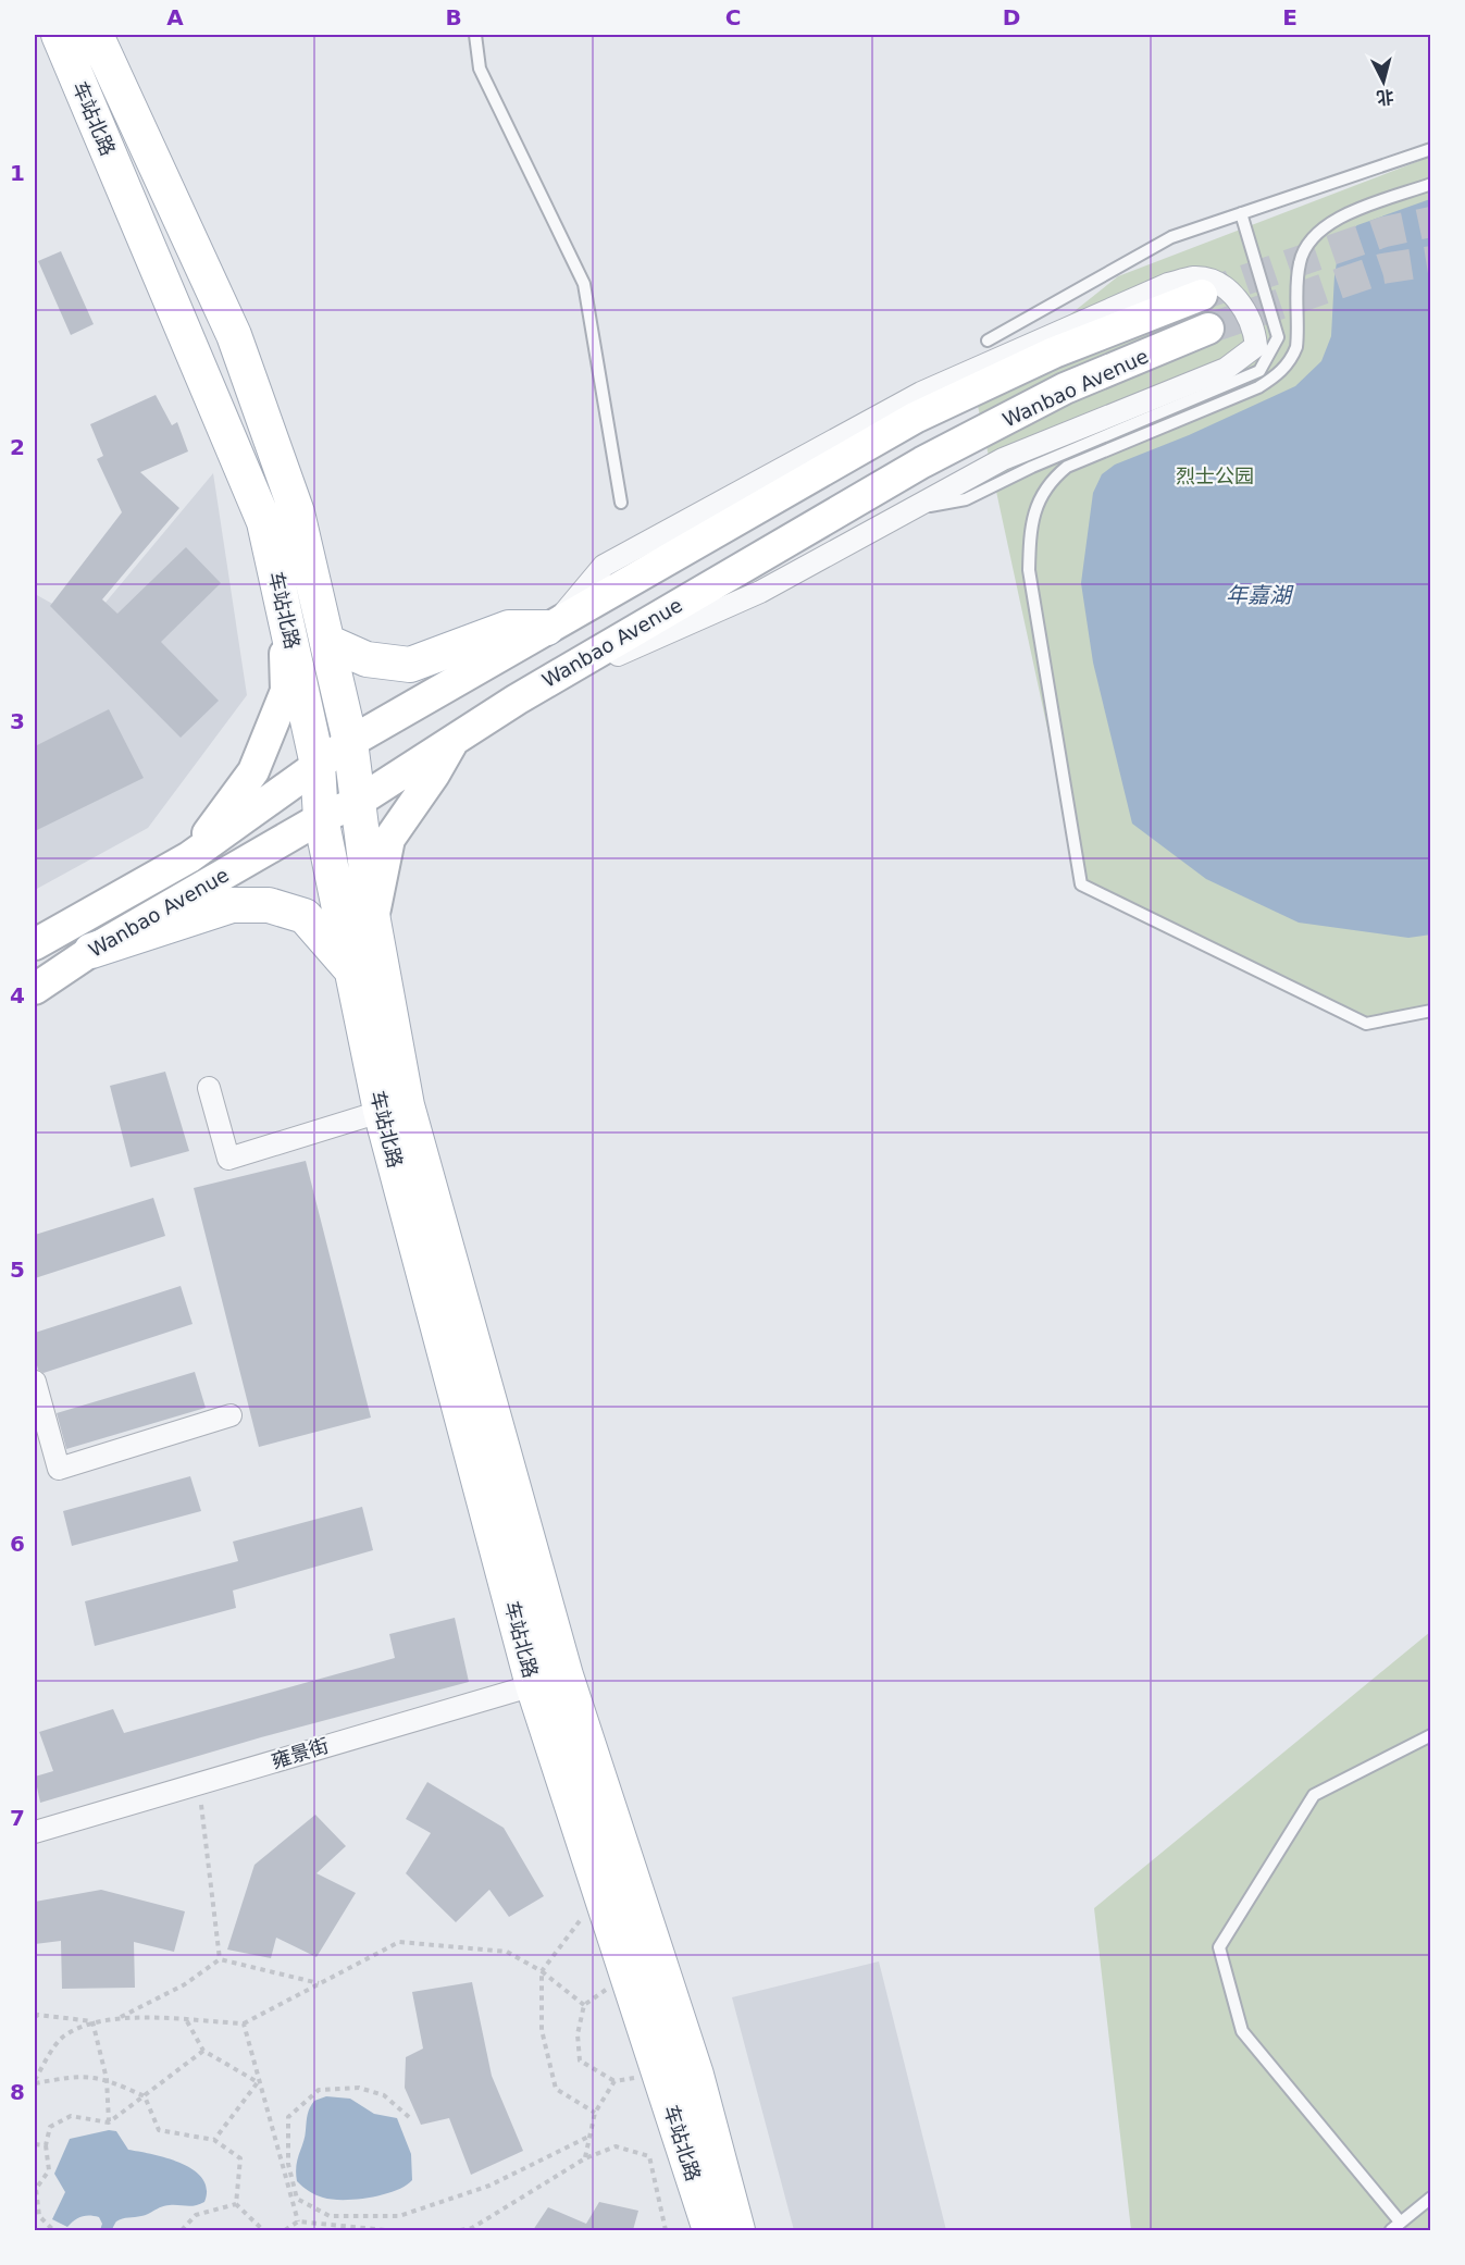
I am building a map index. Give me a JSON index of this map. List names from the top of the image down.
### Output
{
  "streets": {
    "main road": ["车站北路", "Wanbao Avenue"],
    "street": ["雍景街"]
  },
  "crossings": [
    ["车站北路", "Wanbao Avenue"],
    ["车站北路", "雍景街"]
  ],
  "water": ["年嘉湖"],
  "parks": ["烈士公园"],
  "north": "bottom",
  "grid": {
    "columns": [
      "A",
      "B",
      "C",
      "D",
      "E"
    ],
    "rows": [
      "1",
      "2",
      "3",
      "4",
      "5",
      "6",
      "7",
      "8"
    ]
  }
}
